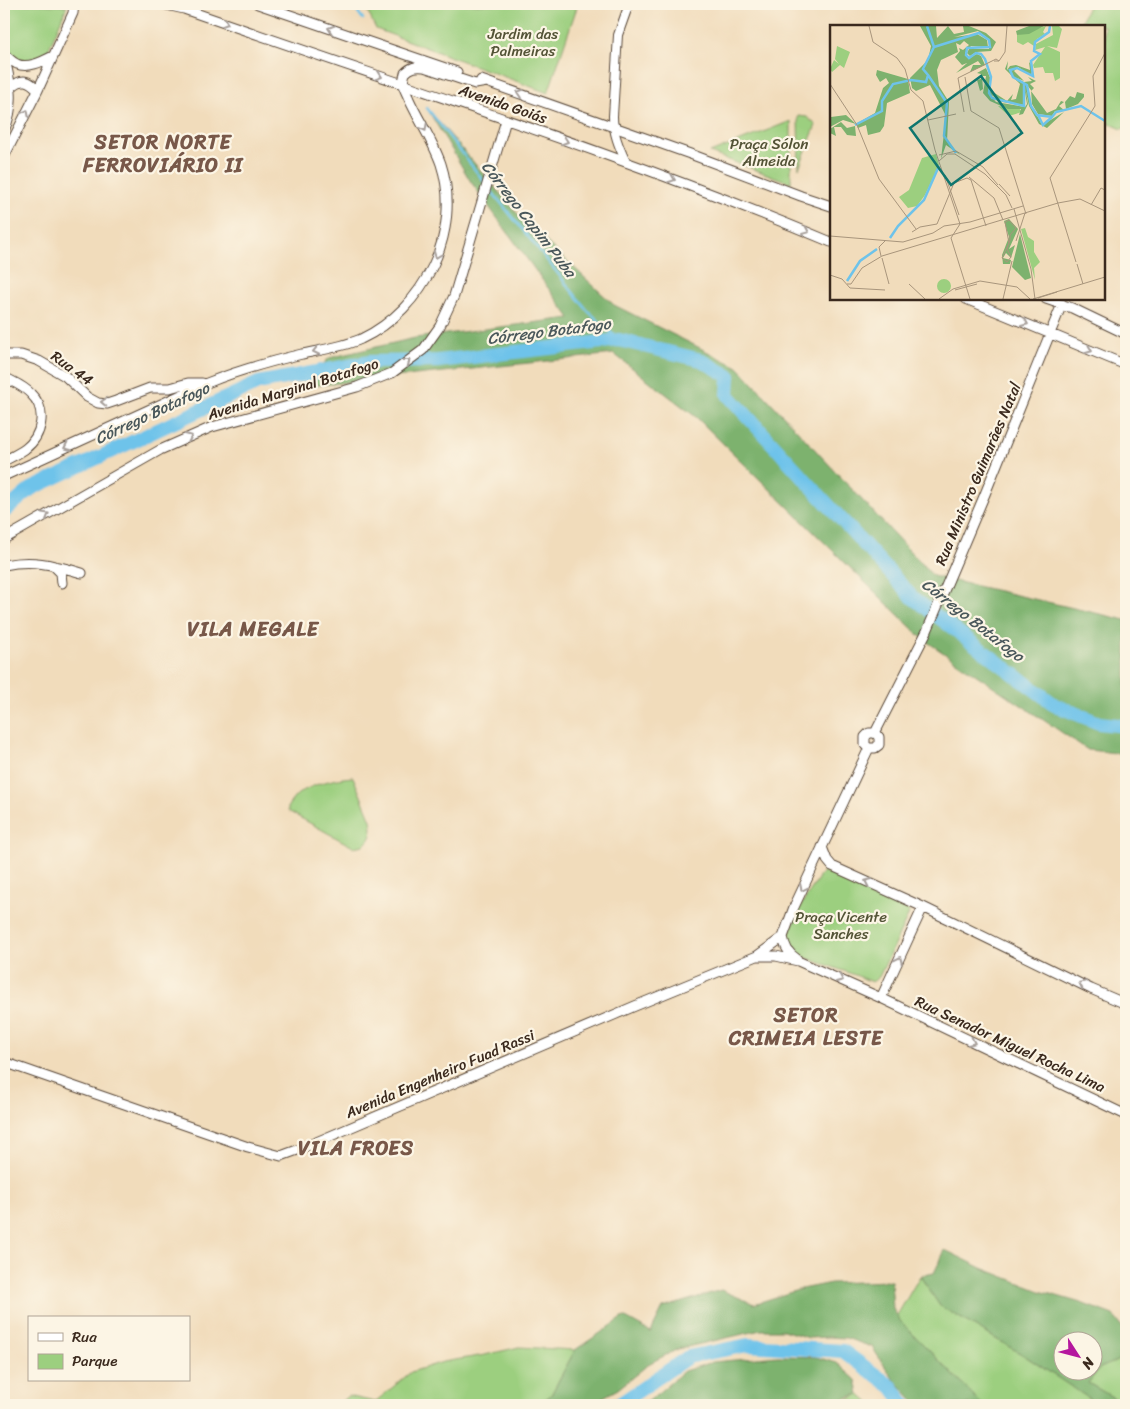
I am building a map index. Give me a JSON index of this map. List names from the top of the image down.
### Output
{
  "streets": {
    "main road": [
      "Avenida Goiás",
      "Rua 44",
      "Avenida Marginal Botafogo",
      "Rua Ministro Guimarães Natal",
      "Rua Senador Miguel Rocha Lima",
      "Avenida Engenheiro Fuad Rassi"
    ]
  },
  "crossings": [
    ["Avenida Goiás", "Avenida Marginal Botafogo"],
    ["Rua 44", "Avenida Marginal Botafogo"],
    ["Rua Senador Miguel Rocha Lima", "Avenida Engenheiro Fuad Rassi"]
  ],
  "one_way": ["Rua 44", "Rua Senador Miguel Rocha Lima"],
  "districts": [
    "SETOR NORTE FERROVIÁRIO II",
    "VILA MEGALE",
    "SETOR CRIMEIA LESTE",
    "VILA FROES"
  ],
  "water": ["Córrego Capim Puba", "Córrego Botafogo"],
  "parks": ["Jardim das Palmeiras", "Praça Sólon Almeida", "Praça Vicente Sanches"],
  "legend": ["Rua", "Parque"],
  "north": "bottom right"
}
